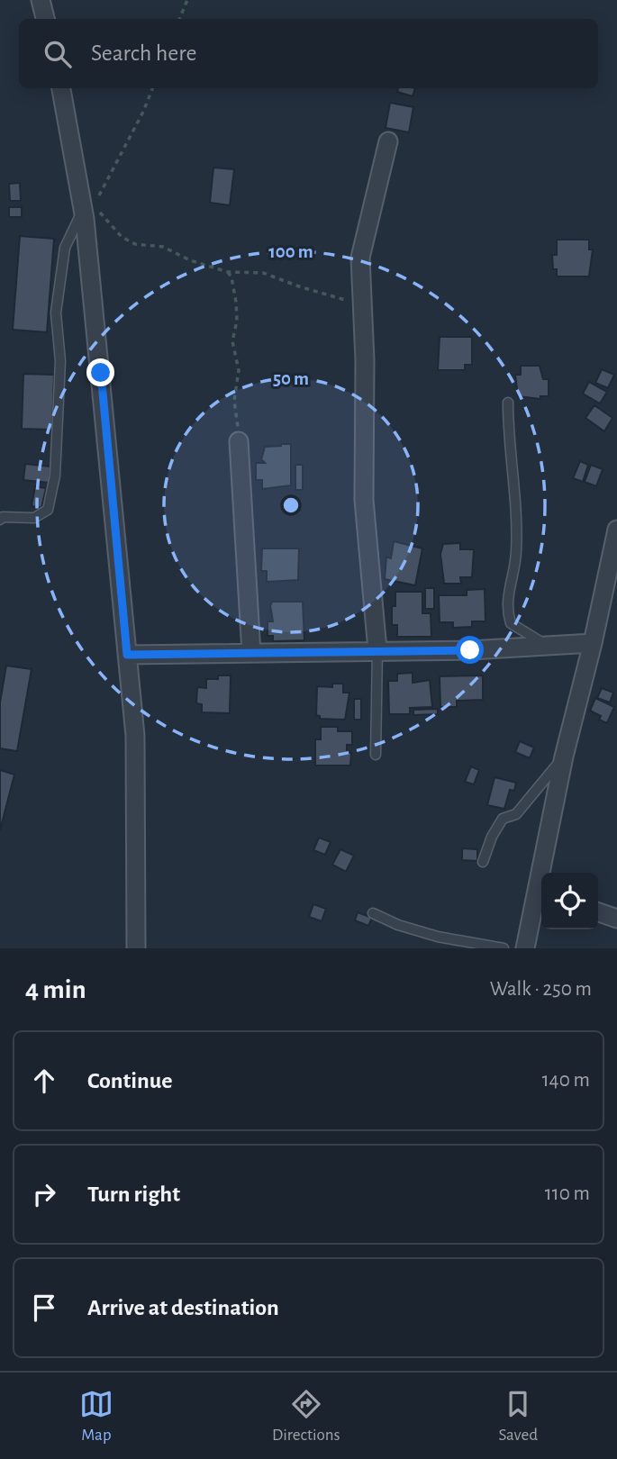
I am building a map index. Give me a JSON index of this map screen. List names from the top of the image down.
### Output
{
  "page": {
    "search": "Search here",
    "heading": ["4 min", "Walk · 250 m"],
    "list": [
      ["Continue", "140 m"],
      ["Turn right", "110 m"],
      "Arrive at destination"
    ],
    "nav": ["Map", "Directions", "Saved"]
  },
  "rings": ["100 m", "50 m"]
}
